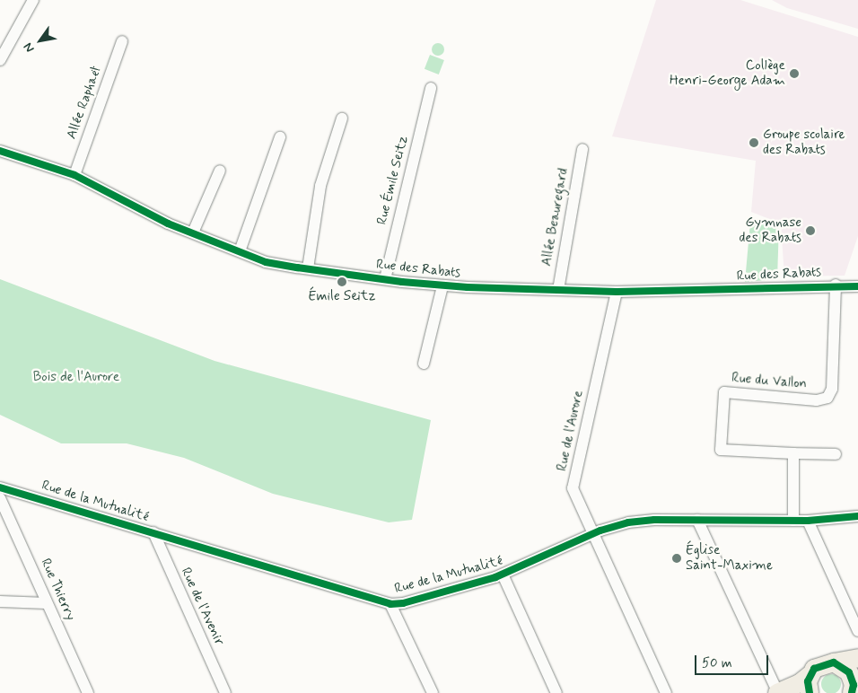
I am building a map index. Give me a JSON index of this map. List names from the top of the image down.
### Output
{
  "streets": {
    "street": [
      "Allée Raphaël",
      "Rue Émile Seitz",
      "Allée Beauregard",
      "Rue des Rabats",
      "Rue du Vallon",
      "Rue de l'Aurore",
      "Rue de la Mutualité",
      "Rue Thierry",
      "Rue de l'Avenir"
    ]
  },
  "crossings": [
    ["Allée Raphaël", "Rue des Rabats"],
    ["Rue Émile Seitz", "Rue des Rabats"],
    ["Allée Beauregard", "Rue des Rabats"],
    ["Rue des Rabats", "Rue du Vallon"],
    ["Rue des Rabats", "Rue de l'Aurore"],
    ["Rue de l'Aurore", "Rue de la Mutualité"],
    ["Rue de la Mutualité", "Rue de l'Avenir"]
  ],
  "parks": ["Bois de l'Aurore"],
  "places": [
    "Collège Henri-George Adam",
    "Groupe scolaire des Rabats",
    "Gymnase des Rabats",
    "Émile Seitz",
    "Église Saint-Maxime"
  ],
  "scale_bar": "50 m",
  "north": "bottom left"
}
